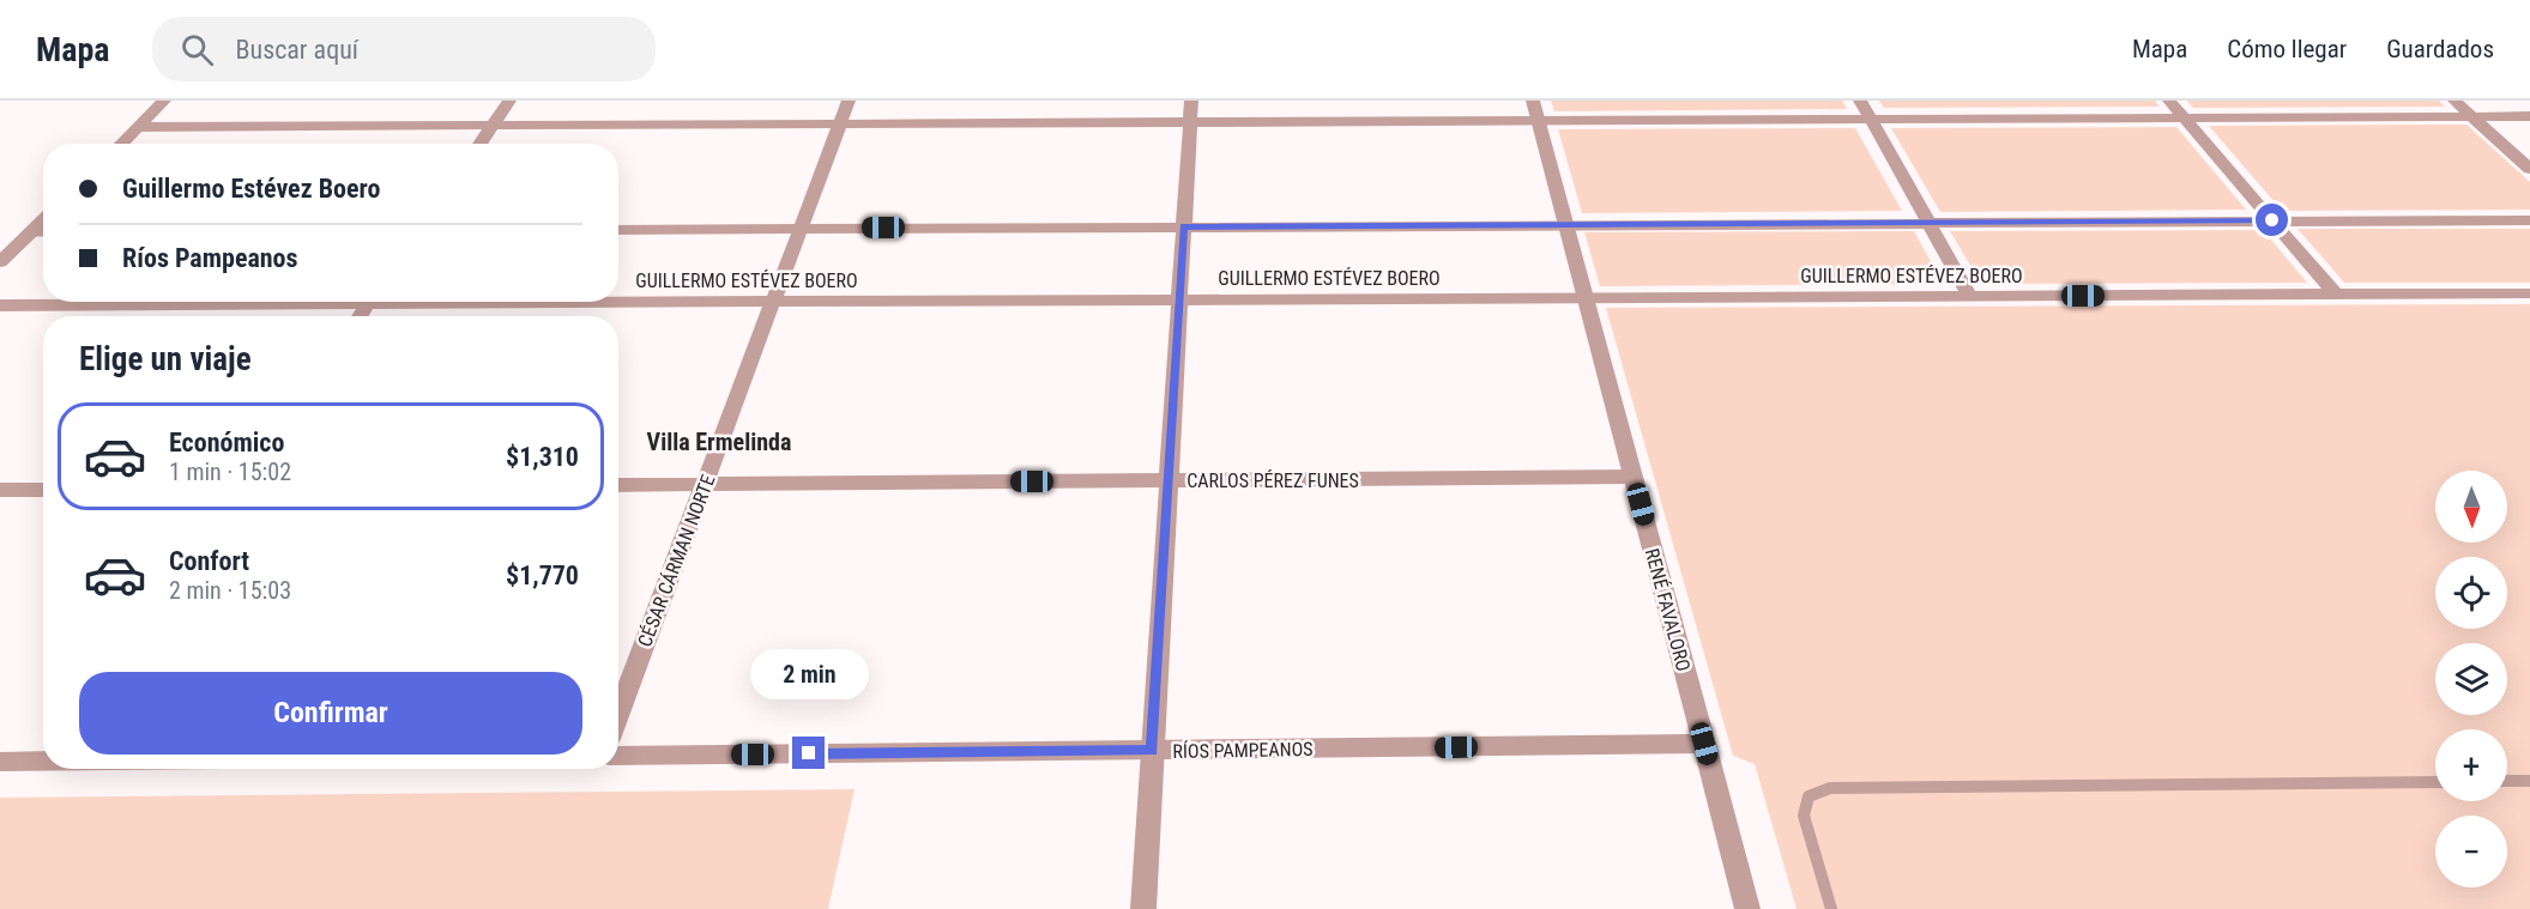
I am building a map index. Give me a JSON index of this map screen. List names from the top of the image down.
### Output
{
  "streets": {
    "street": [
      "GUILLERMO ESTÉVEZ BOERO",
      "CARLOS PÉREZ FUNES",
      "CÉSAR CÁRMAN NORTE",
      "RENÉ FAVALORO",
      "RÍOS PAMPEANOS"
    ]
  },
  "crossings": [
    ["GUILLERMO ESTÉVEZ BOERO", "CÉSAR CÁRMAN NORTE"],
    ["GUILLERMO ESTÉVEZ BOERO", "RENÉ FAVALORO"],
    ["CARLOS PÉREZ FUNES", "CÉSAR CÁRMAN NORTE"],
    ["CARLOS PÉREZ FUNES", "RENÉ FAVALORO"],
    ["RENÉ FAVALORO", "RÍOS PAMPEANOS"]
  ],
  "districts": ["Villa Ermelinda"],
  "north": "bottom",
  "page": {
    "header": "Mapa",
    "search": "Buscar aquí",
    "nav": ["Mapa", "Cómo llegar", "Guardados"],
    "banner": ["Guillermo Estévez Boero", "Ríos Pampeanos"],
    "heading": "Elige un viaje",
    "list": [
      {
        "name": "Económico",
        "note": "1 min · 15:02",
        "value": "$1,310"
      },
      {
        "name": "Confort",
        "note": "2 min · 15:03",
        "value": "$1,770"
      }
    ],
    "map_buttons": ["+", "−"],
    "bubble": "2 min",
    "buttons": "Confirmar"
  }
}
